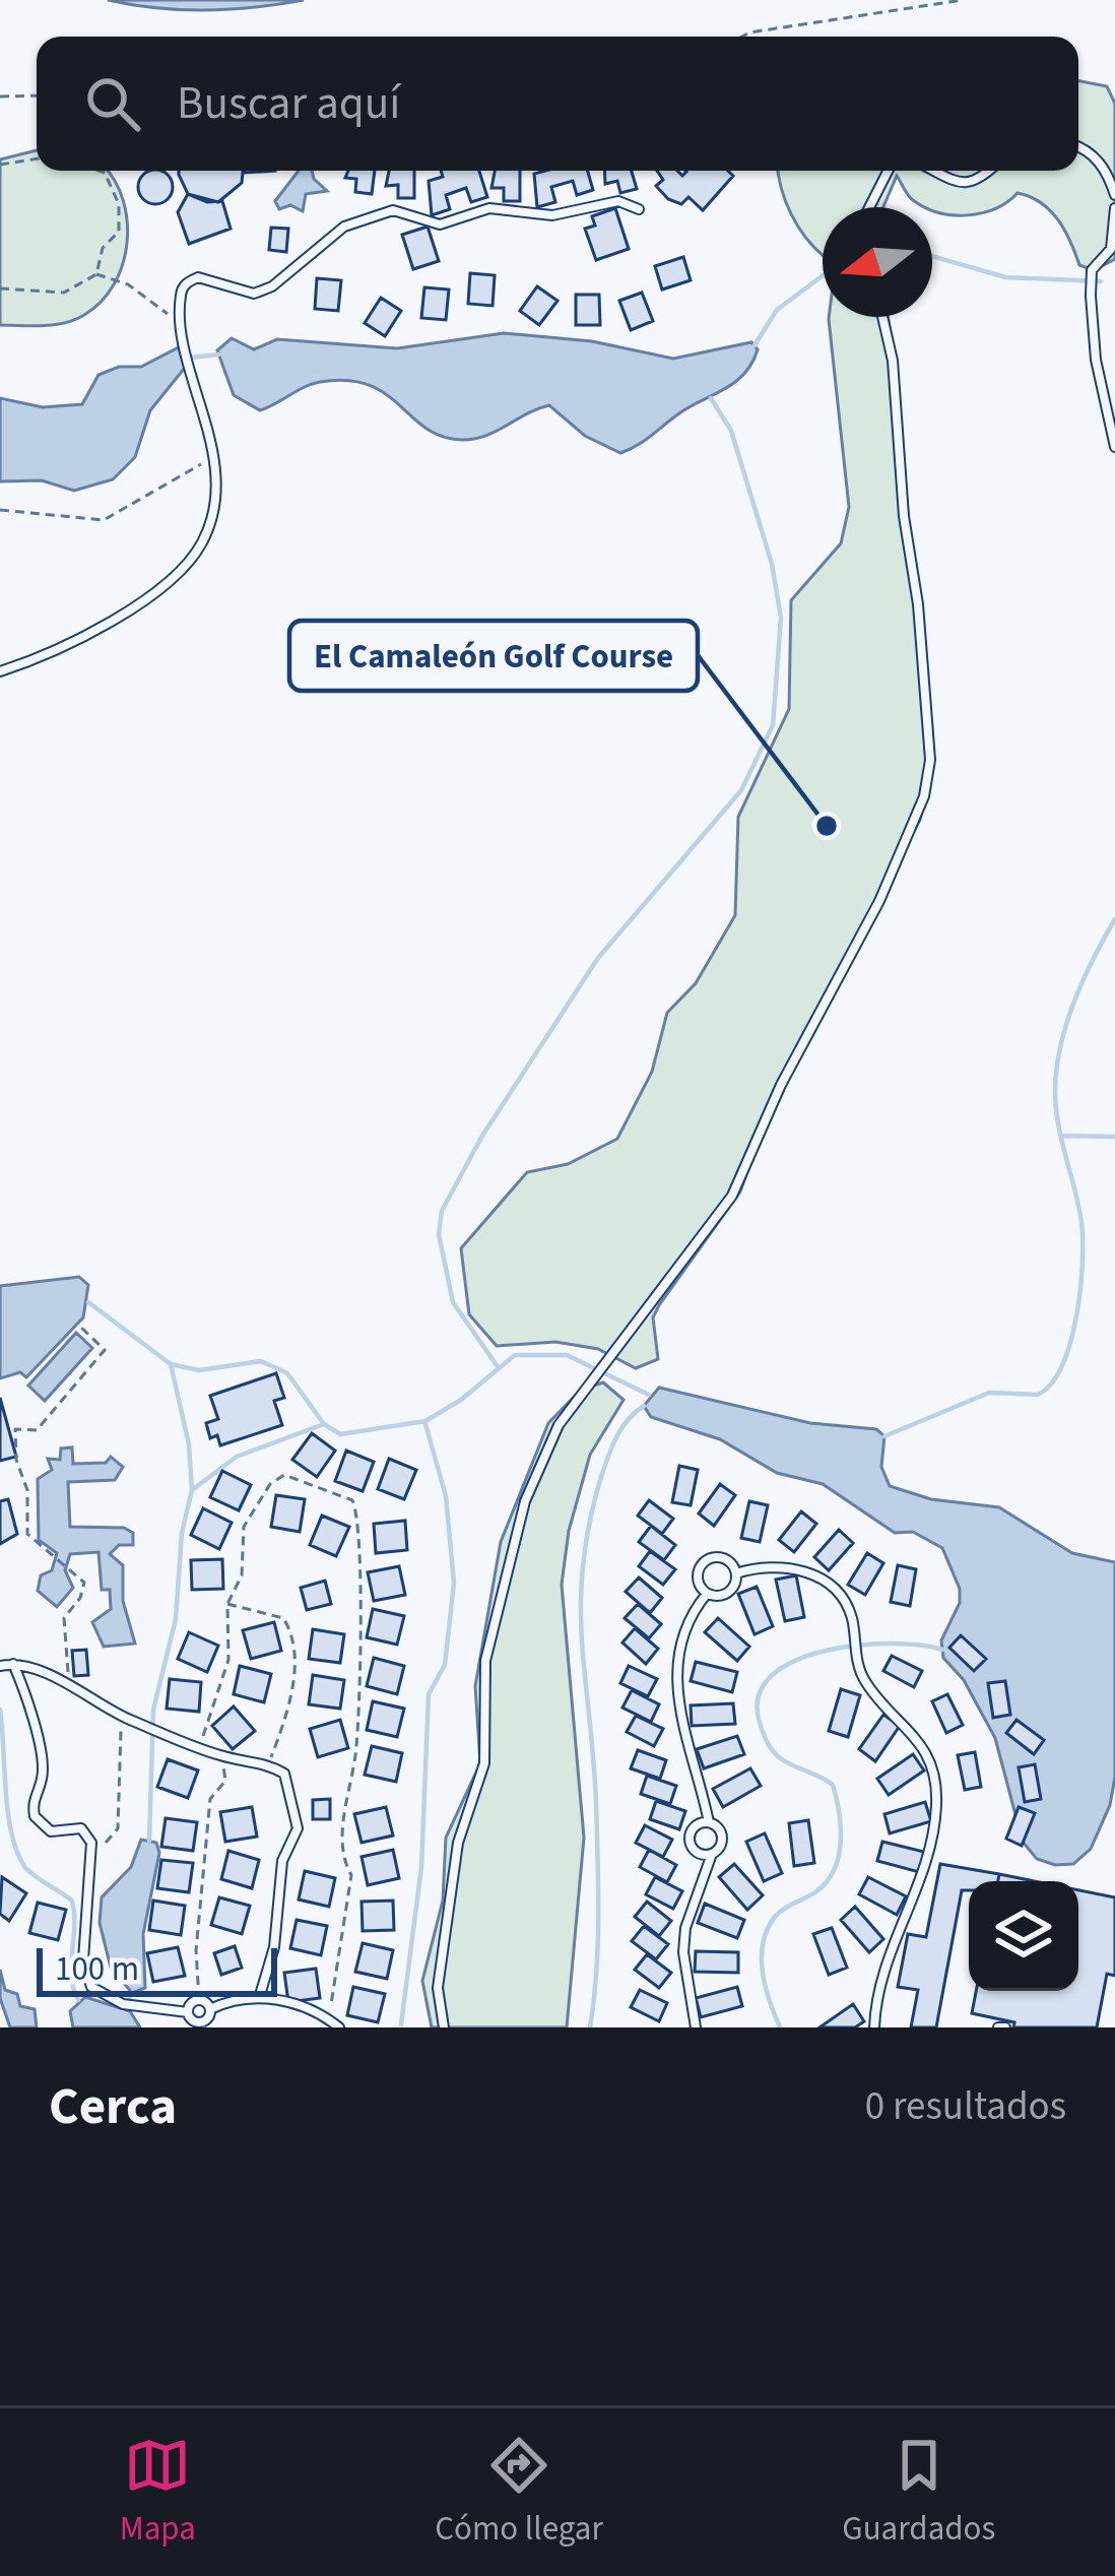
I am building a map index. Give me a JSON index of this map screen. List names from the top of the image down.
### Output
{
  "places": ["El Camaleón Golf Course"],
  "scale_bar": "100 m",
  "north": "left",
  "page": {
    "search": "Buscar aquí",
    "scale": "100 m",
    "heading": ["Cerca", "0 resultados"],
    "nav": ["Mapa", "Cómo llegar", "Guardados"]
  }
}
